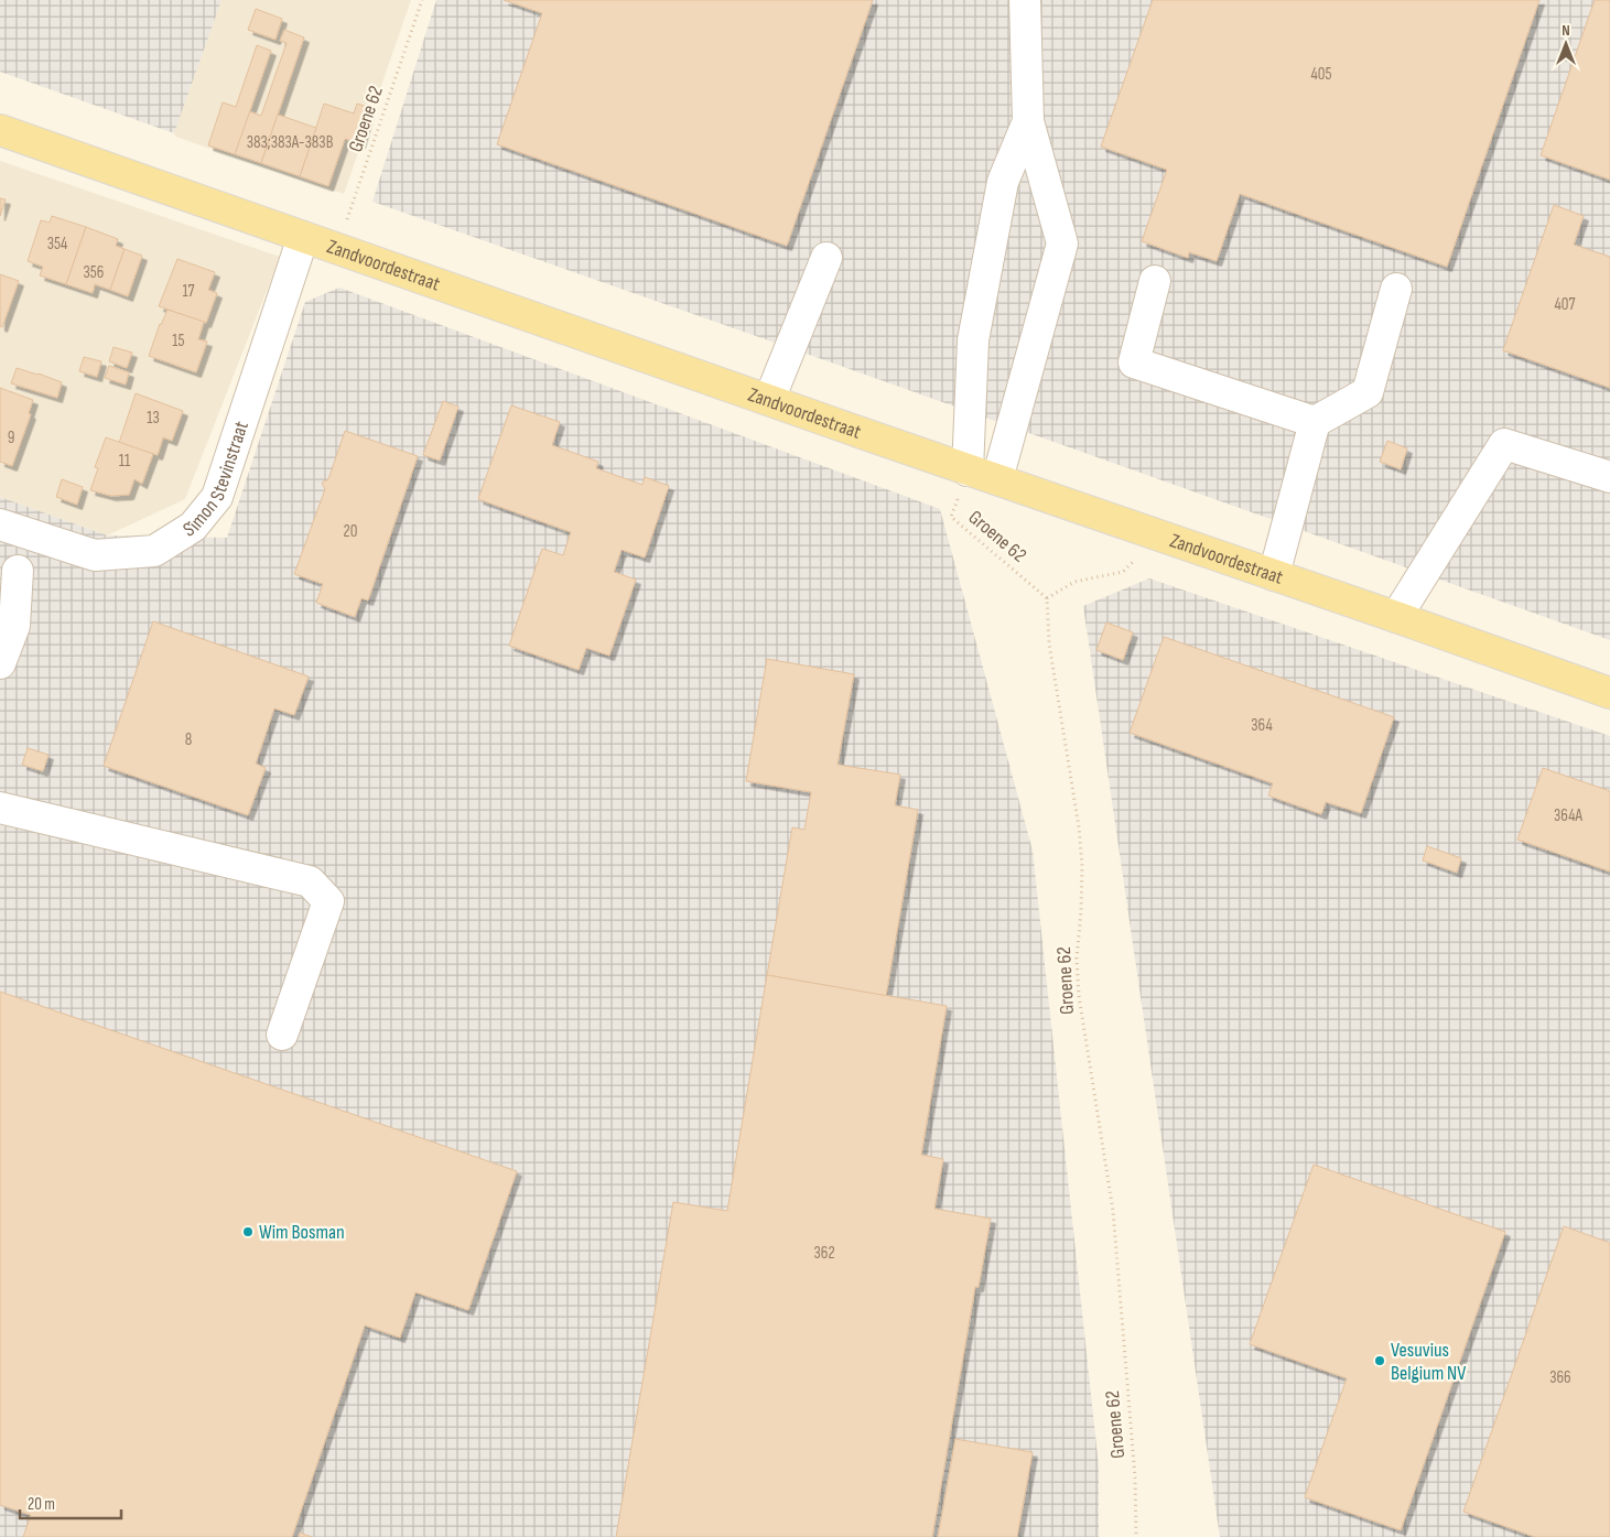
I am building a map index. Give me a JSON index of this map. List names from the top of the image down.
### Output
{
  "streets": {
    "main road": ["Zandvoordestraat"],
    "street": ["Simon Stevinstraat"],
    "path": ["Groene 62"]
  },
  "crossings": [
    ["Groene 62", "Zandvoordestraat"],
    ["Zandvoordestraat", "Simon Stevinstraat"]
  ],
  "places": ["Wim Bosman", "Vesuvius Belgium NV"],
  "house_numbers": [
    "405",
    "383;383A-383B",
    "354",
    "356",
    "17",
    "407",
    "15",
    "13",
    "9",
    "11",
    "20",
    "364",
    "8",
    "364A",
    "362",
    "366"
  ],
  "scale_bar": "20 m",
  "north": "top"
}
